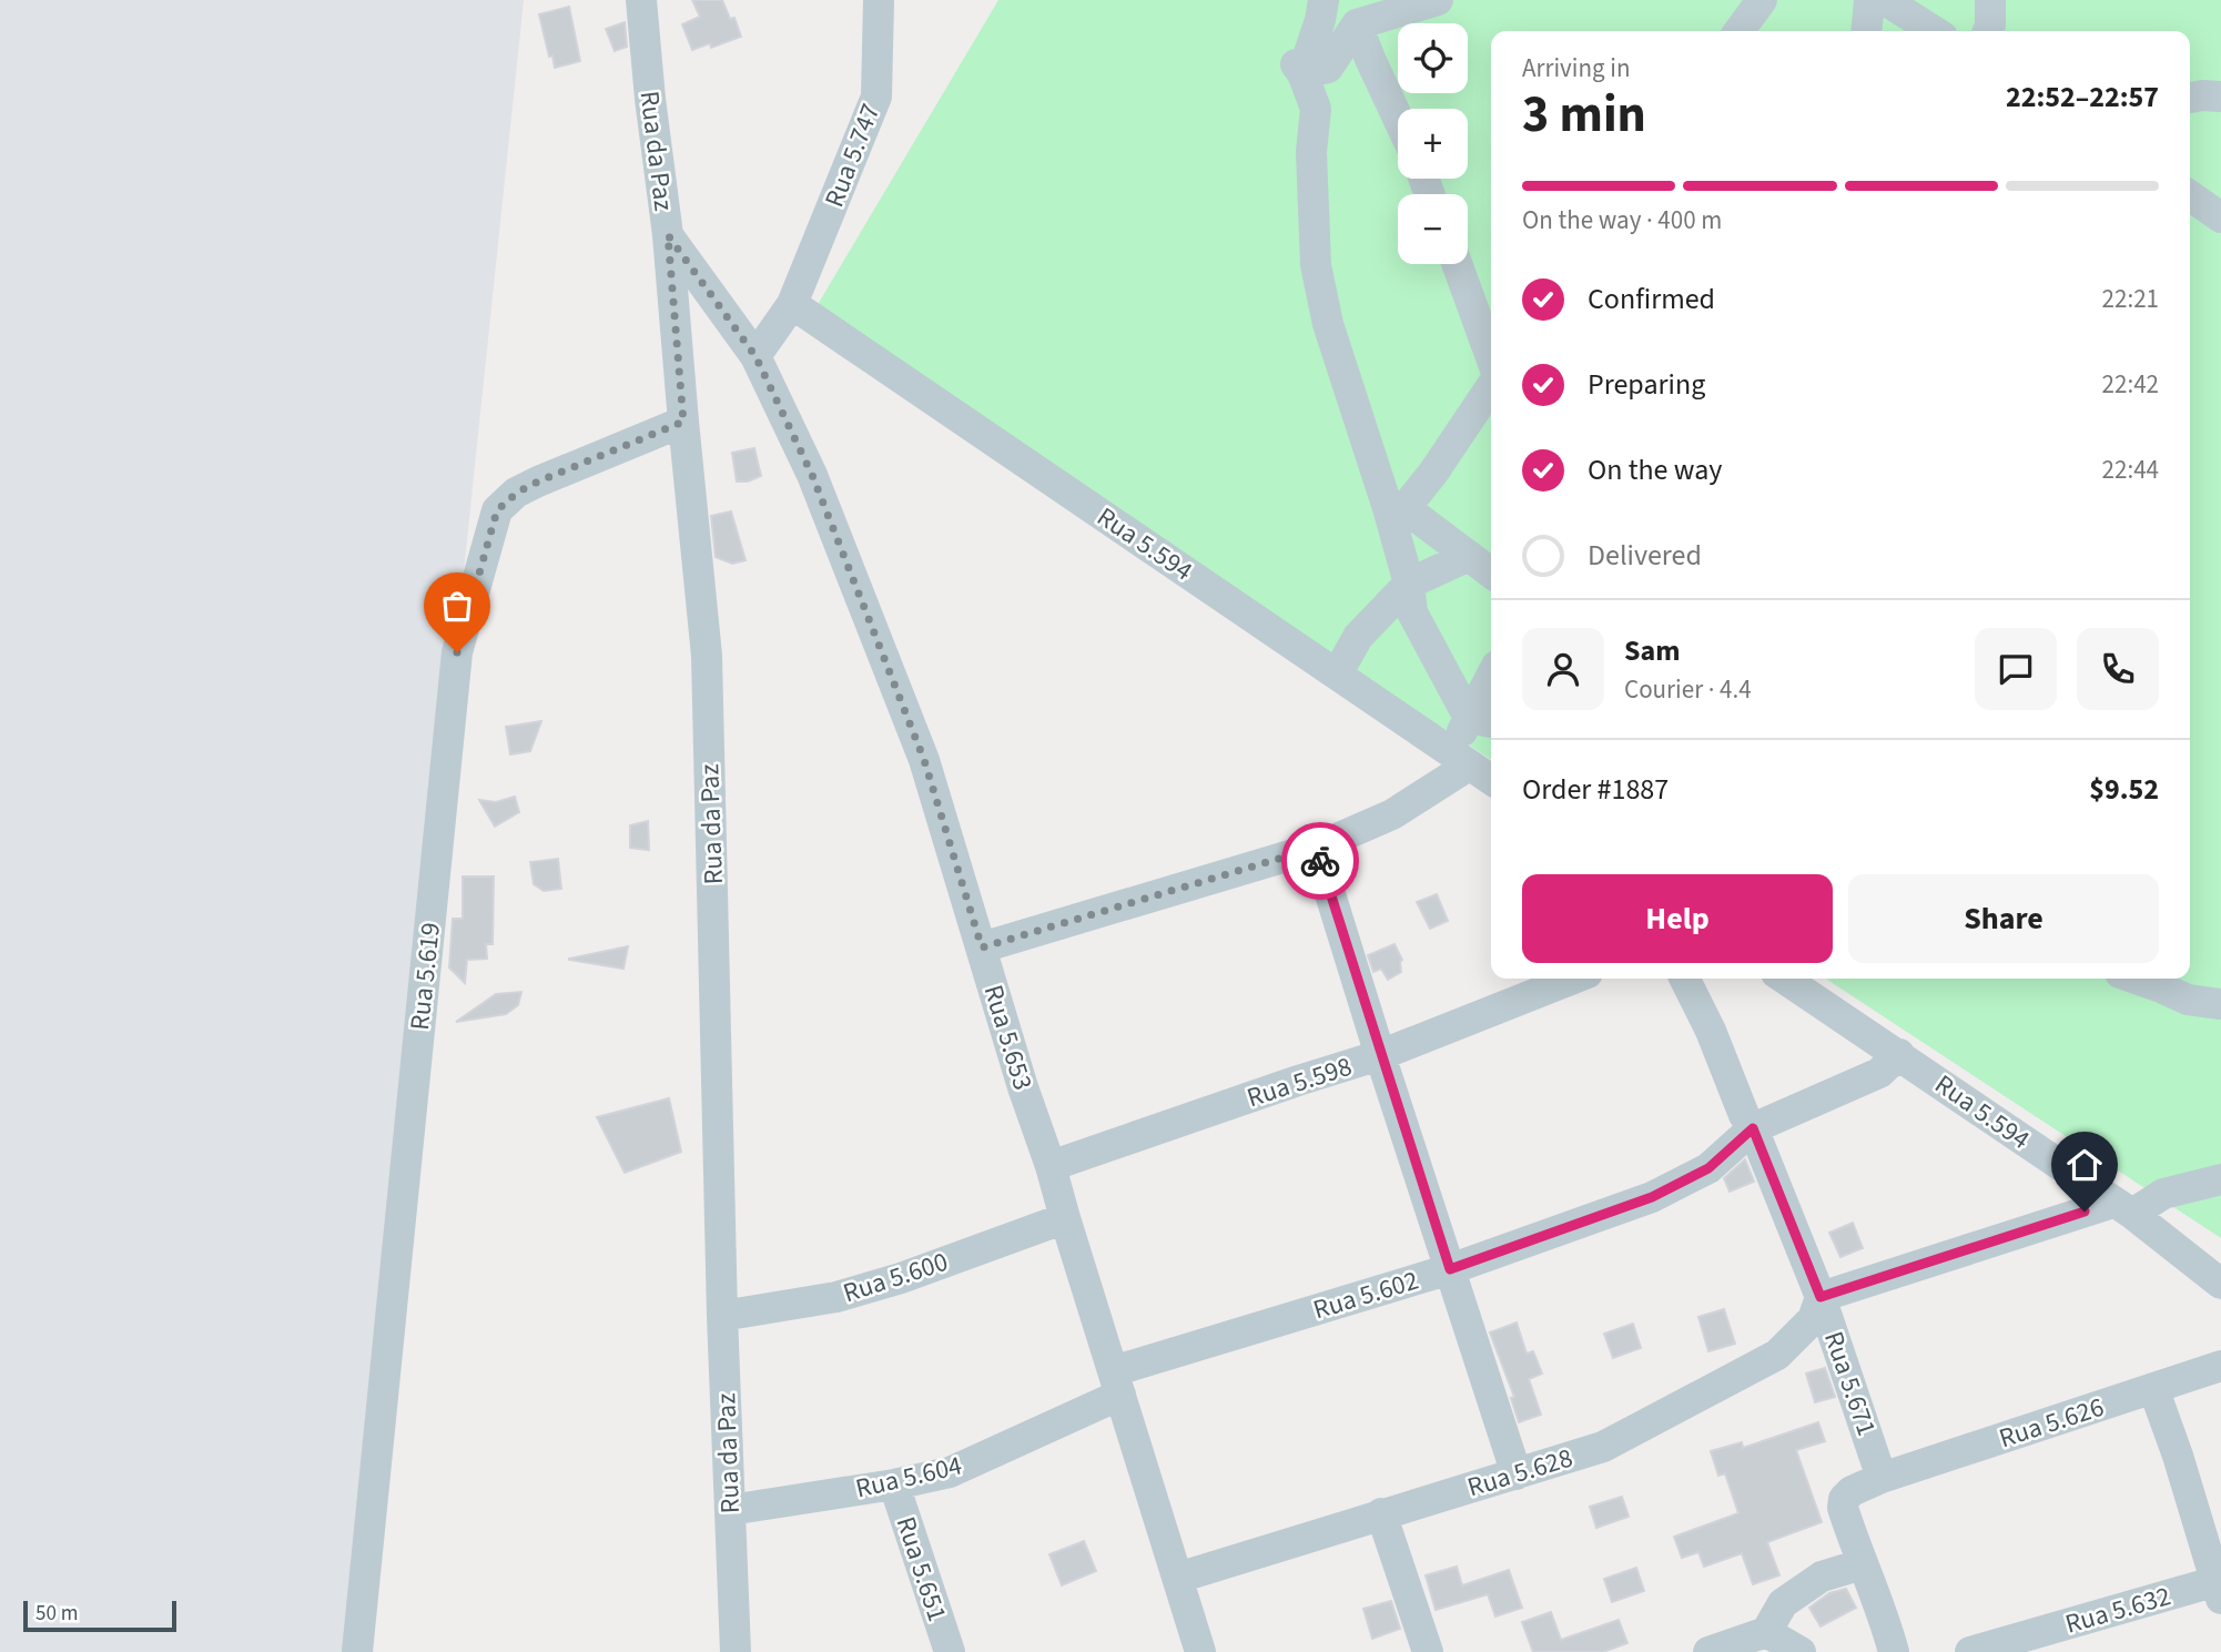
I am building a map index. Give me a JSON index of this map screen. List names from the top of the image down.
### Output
{
  "streets": {
    "street": [
      "Rua da Paz",
      "Rua 5.747",
      "Rua 5.594",
      "Rua 5.619",
      "Rua 5.653",
      "Rua 5.598",
      "Rua 5.600",
      "Rua 5.602",
      "Rua 5.671",
      "Rua 5.626",
      "Rua 5.628",
      "Rua 5.604",
      "Rua 5.651",
      "Rua 5.632"
    ]
  },
  "crossings": [
    ["Rua da Paz", "Rua 5.619"],
    ["Rua da Paz", "Rua 5.653"],
    ["Rua da Paz", "Rua 5.600"],
    ["Rua da Paz", "Rua 5.604"],
    ["Rua 5.747", "Rua 5.594"],
    ["Rua 5.747", "Rua 5.653"],
    ["Rua 5.594", "Rua 5.602"],
    ["Rua 5.653", "Rua 5.598"],
    ["Rua 5.653", "Rua 5.600"],
    ["Rua 5.653", "Rua 5.602"],
    ["Rua 5.653", "Rua 5.628"],
    ["Rua 5.653", "Rua 5.604"],
    ["Rua 5.602", "Rua 5.671"],
    ["Rua 5.602", "Rua 5.604"],
    ["Rua 5.671", "Rua 5.626"],
    ["Rua 5.671", "Rua 5.628"],
    ["Rua 5.604", "Rua 5.651"]
  ],
  "scale_bar": "50 m",
  "page": {
    "map_buttons": ["+", "−"],
    "heading": ["3 min", "Arriving in", "22:52–22:57"],
    "panel": [
      "Sam",
      "Courier · 4.4",
      "Order #1887",
      "$9.52"
    ],
    "bar": "On the way · 400 m",
    "list": [
      ["Confirmed", "22:21"],
      ["Preparing", "22:42"],
      ["On the way", "22:44"],
      "Delivered"
    ],
    "buttons": ["Help", "Share"],
    "scale": "50 m"
  }
}
